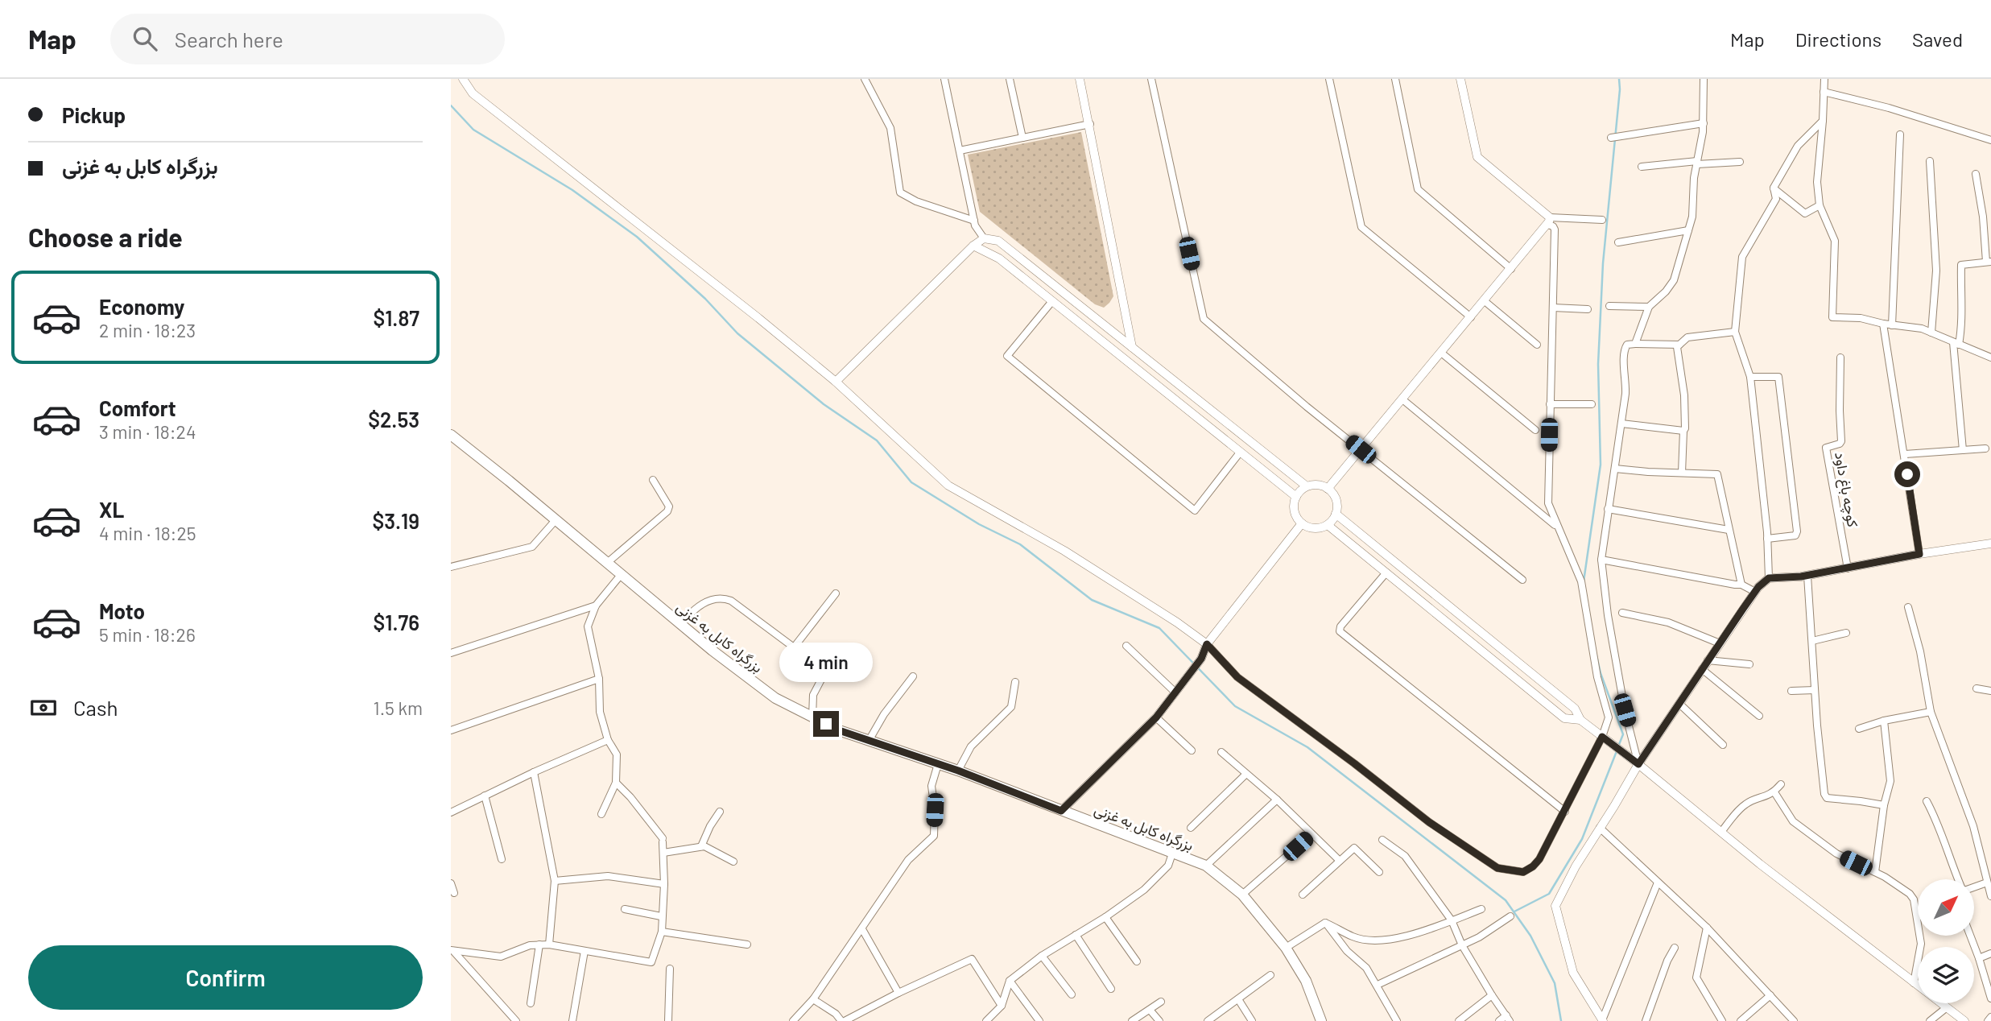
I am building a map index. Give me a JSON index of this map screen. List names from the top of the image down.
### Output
{
  "streets": {
    "highway": ["بزرگراه کابل به غزنی"],
    "street": ["کوچه باغ داود"]
  },
  "north": "top right",
  "page": {
    "header": "Map",
    "search": "Search here",
    "nav": ["Map", "Directions", "Saved"],
    "banner": ["Pickup", "بزرگراه کابل به غزنی"],
    "heading": "Choose a ride",
    "list": [
      {
        "name": "Economy",
        "note": "2 min · 18:23",
        "value": "$1.87"
      },
      {
        "name": "Comfort",
        "note": "3 min · 18:24",
        "value": "$2.53"
      },
      {
        "name": "XL",
        "note": "4 min · 18:25",
        "value": "$3.19"
      },
      {
        "name": "Moto",
        "note": "5 min · 18:26",
        "value": "$1.76"
      }
    ],
    "bubble": "4 min",
    "pay": ["Cash", "1.5 km"],
    "buttons": "Confirm"
  }
}
